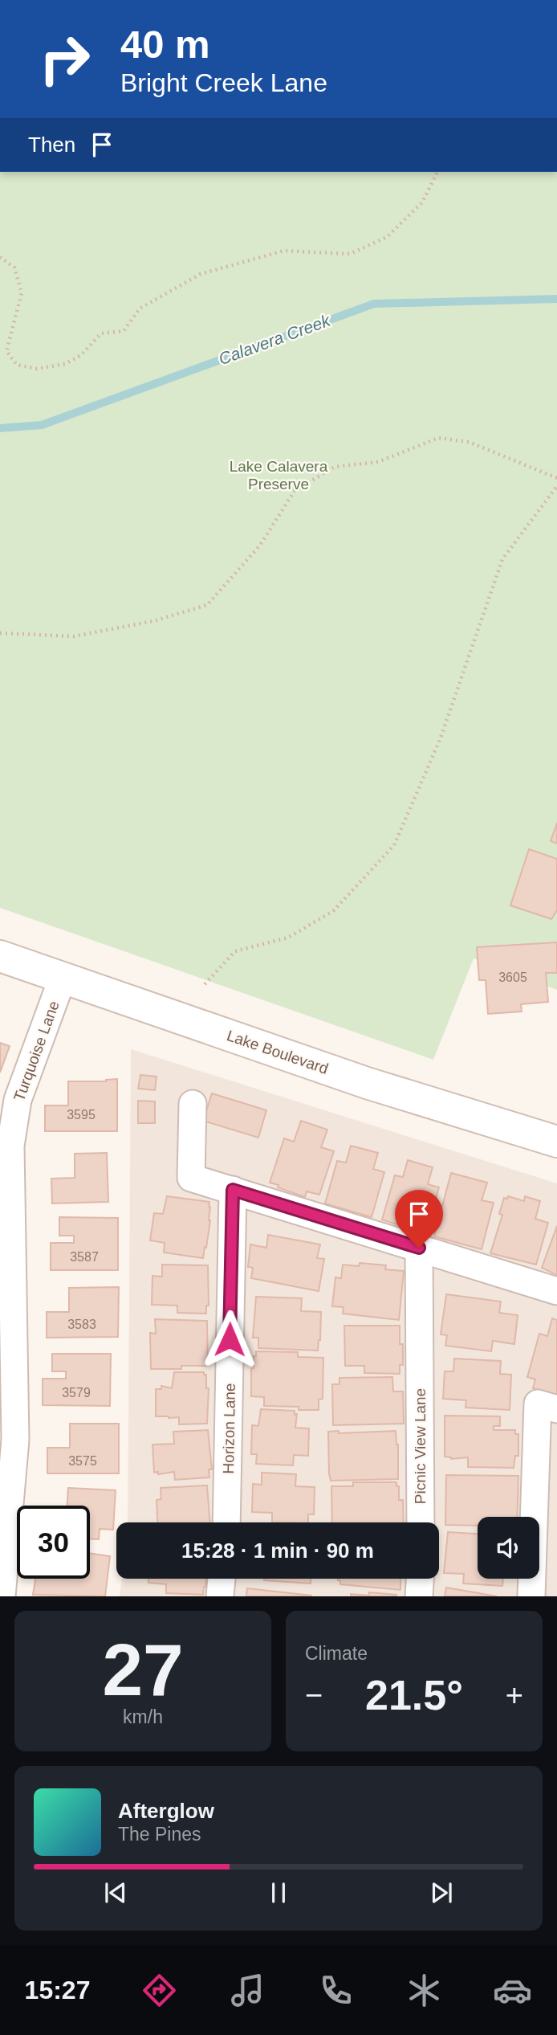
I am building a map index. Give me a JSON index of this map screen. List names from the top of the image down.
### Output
{
  "streets": {
    "main road": ["Lake Boulevard"],
    "street": ["Turquoise Lane", "Horizon Lane", "Picnic View Lane"]
  },
  "crossings": [
    ["Turquoise Lane", "Lake Boulevard"]
  ],
  "water": ["Calavera Creek"],
  "parks": ["Lake Calavera Preserve"],
  "house_numbers": [
    "3605",
    "3595",
    "3587",
    "3583",
    "3579",
    "3575"
  ],
  "page": {
    "turn": ["40 m", "Bright Creek Lane"],
    "then": "Then",
    "limit": "30",
    "trip": "15:28 · 1 min · 90 m",
    "tile": [
      ["27", "km/h"],
      "Climate"
    ],
    "heat": ["−", "21.5°", "+"],
    "song": ["Afterglow", "The Pines"],
    "tabs": "15:27"
  }
}
